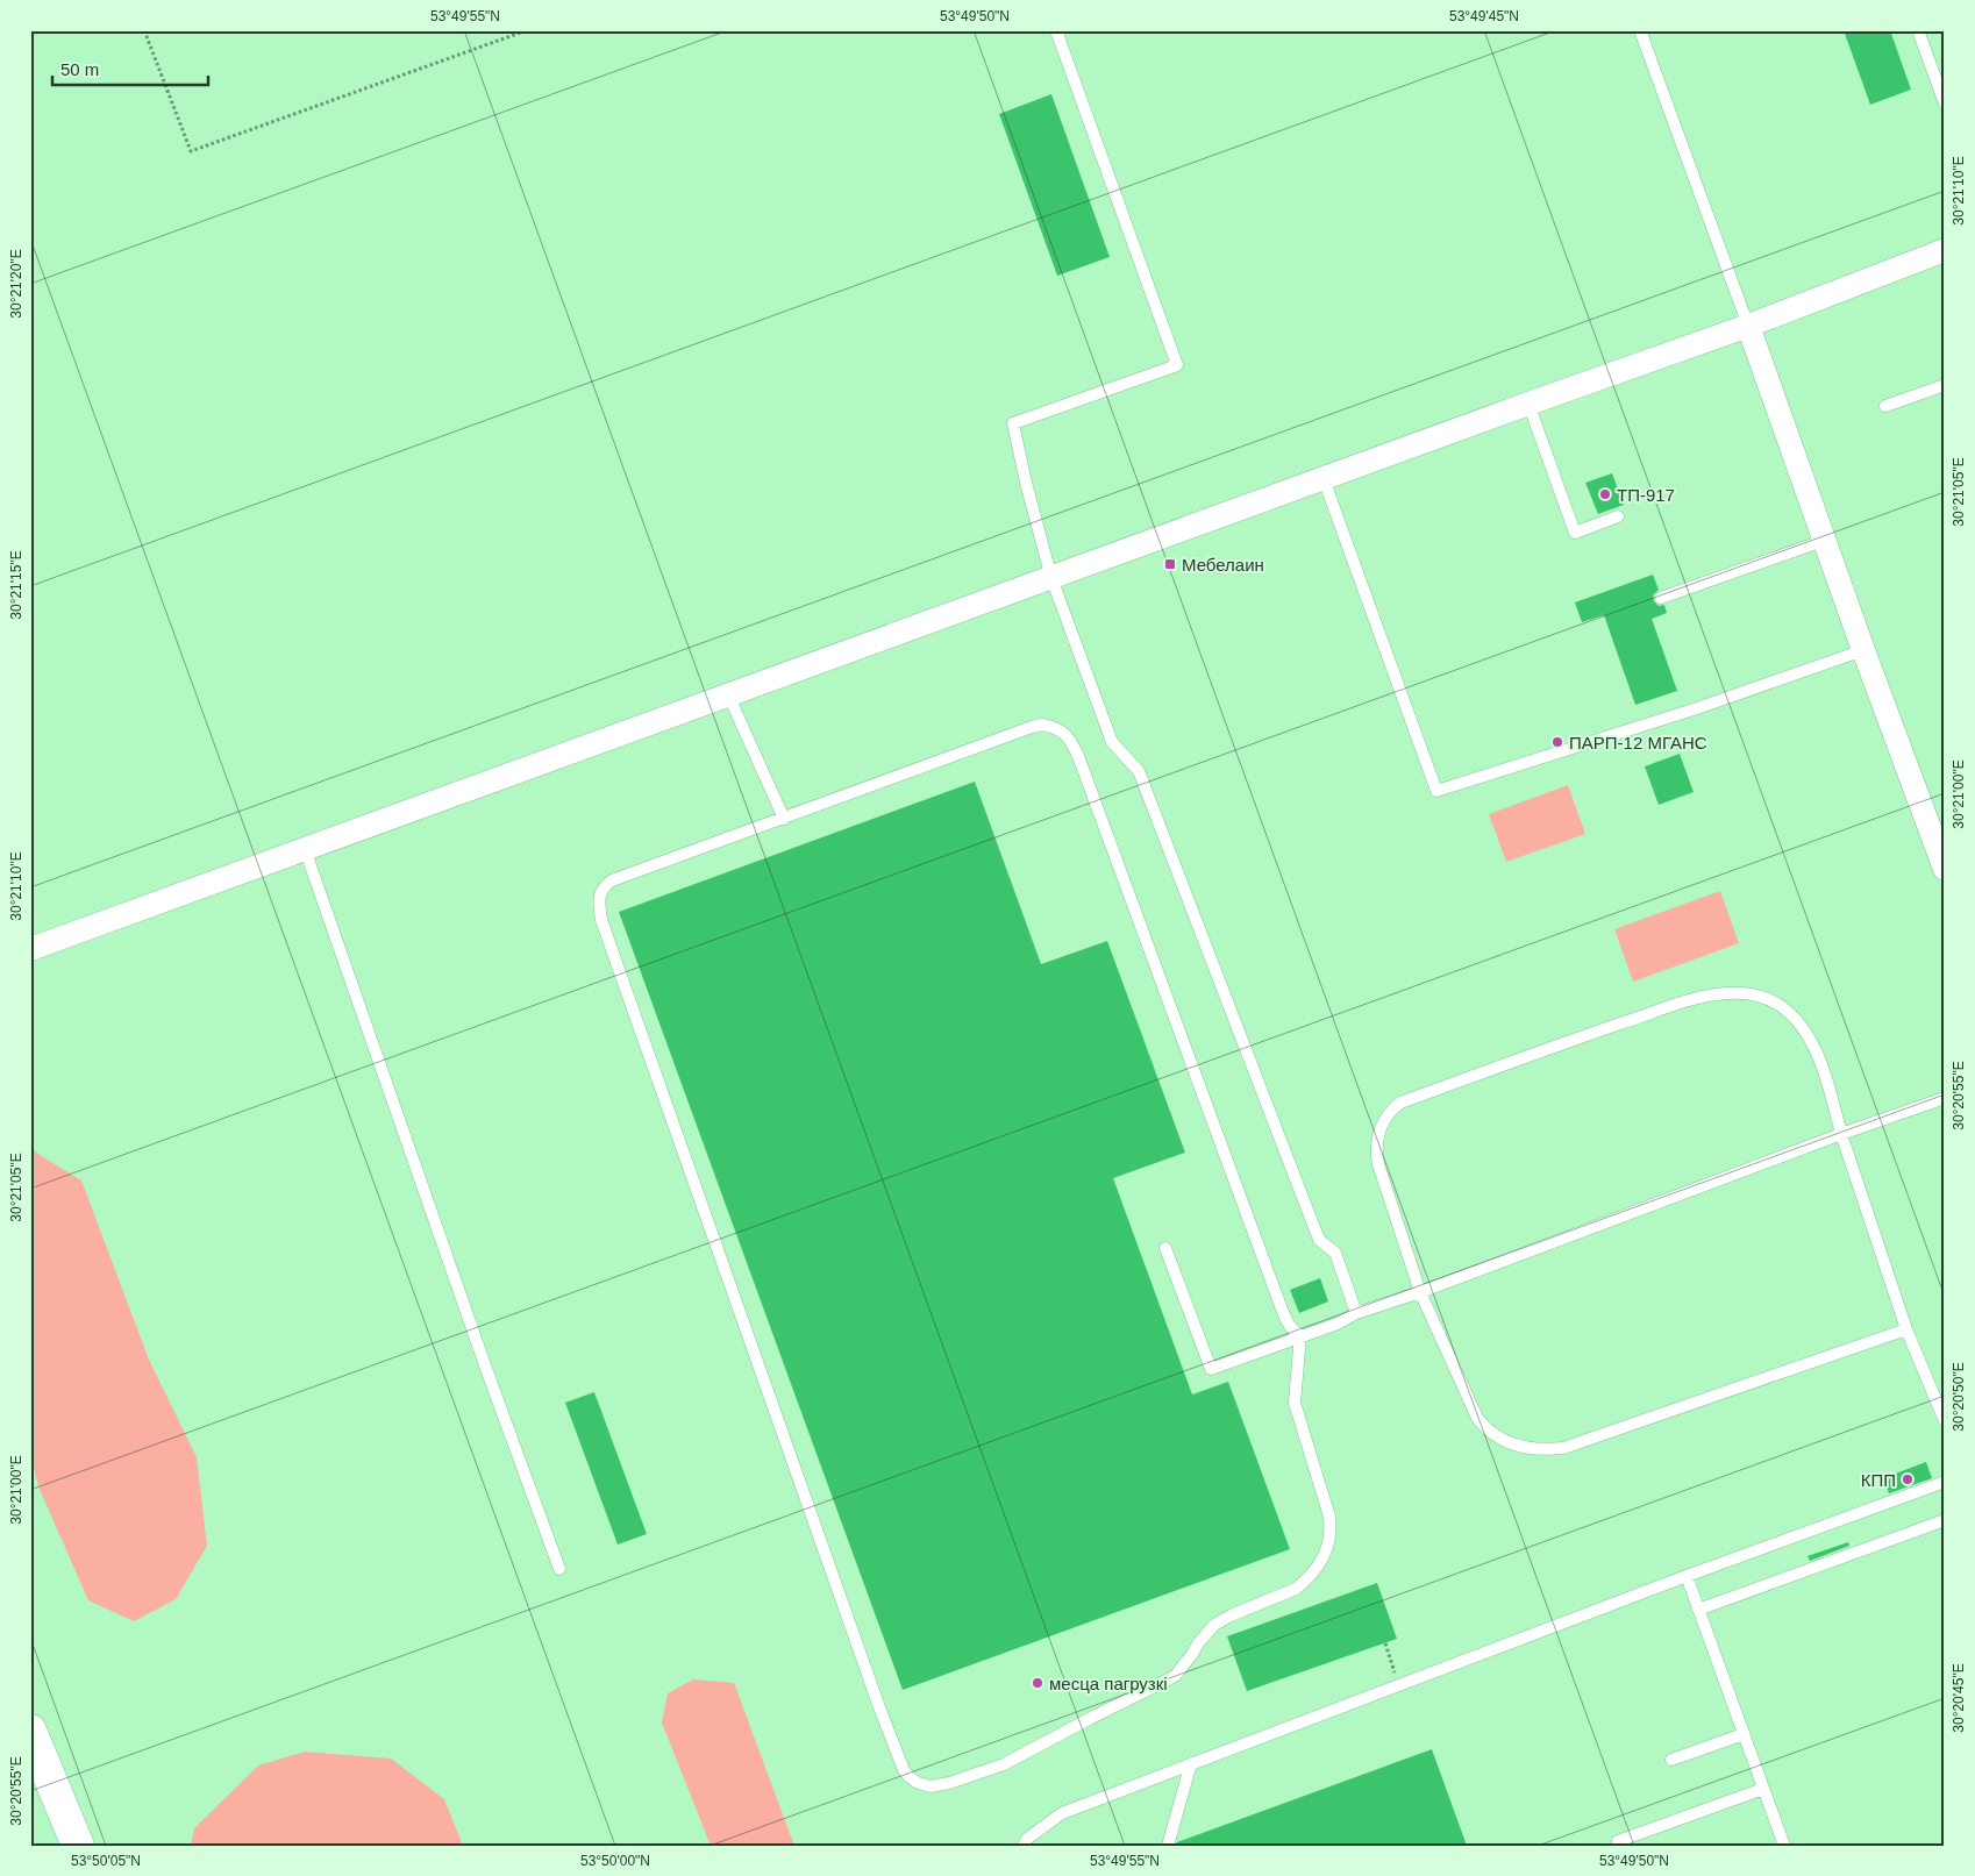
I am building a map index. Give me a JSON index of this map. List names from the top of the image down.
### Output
{
  "places": {
    "other": [
      "ТП-917",
      "ПАРП-12 МГАНС",
      "КПП",
      "месца пагрузкі"
    ],
    "transit": ["Мебелаин"]
  },
  "scale_bar": "50 m",
  "coordinates": [
    "53°49'55\"N",
    "53°49'50\"N",
    "53°49'45\"N",
    "30°21'10\"E",
    "30°21'20\"E",
    "30°21'05\"E",
    "30°21'15\"E",
    "30°21'00\"E",
    "30°20'55\"E",
    "30°20'50\"E",
    "30°20'45\"E",
    "53°50'05\"N",
    "53°50'00\"N"
  ]
}
